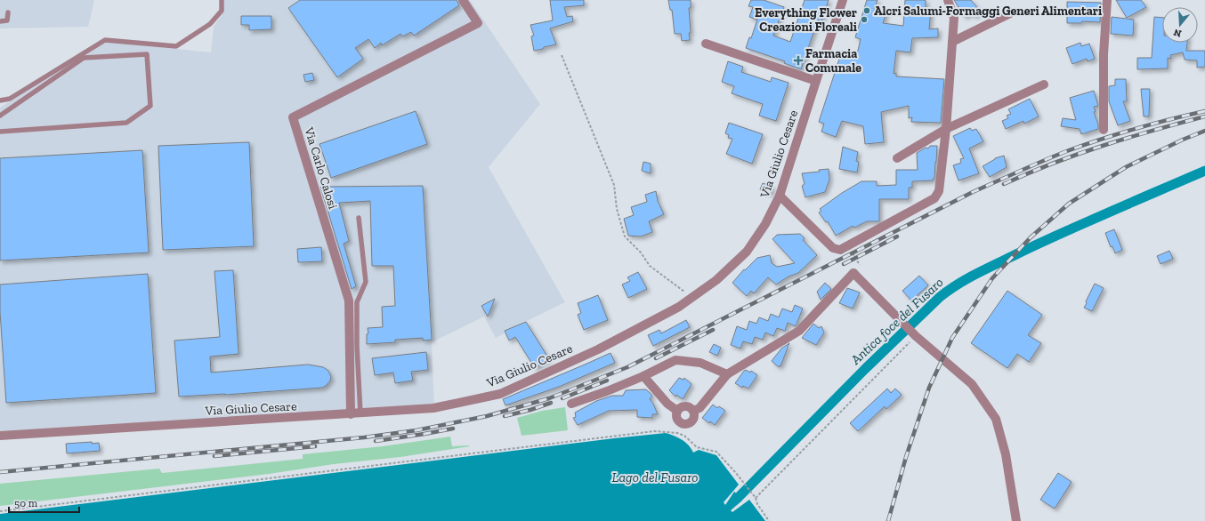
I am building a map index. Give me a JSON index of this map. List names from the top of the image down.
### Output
{
  "streets": {
    "street": ["Via Giulio Cesare", "Via Carlo Calosi"]
  },
  "crossings": [
    ["Via Giulio Cesare", "Via Carlo Calosi"]
  ],
  "water": ["Antica foce del Fusaro", "Lago del Fusaro"],
  "places": {
    "other": ["Alcri Salumi-Formaggi Generi Alimentari", "Everything Flower Creazioni Floreali"],
    "health": ["Farmacia Comunale"]
  },
  "scale_bar": "50 m",
  "north": "bottom"
}
